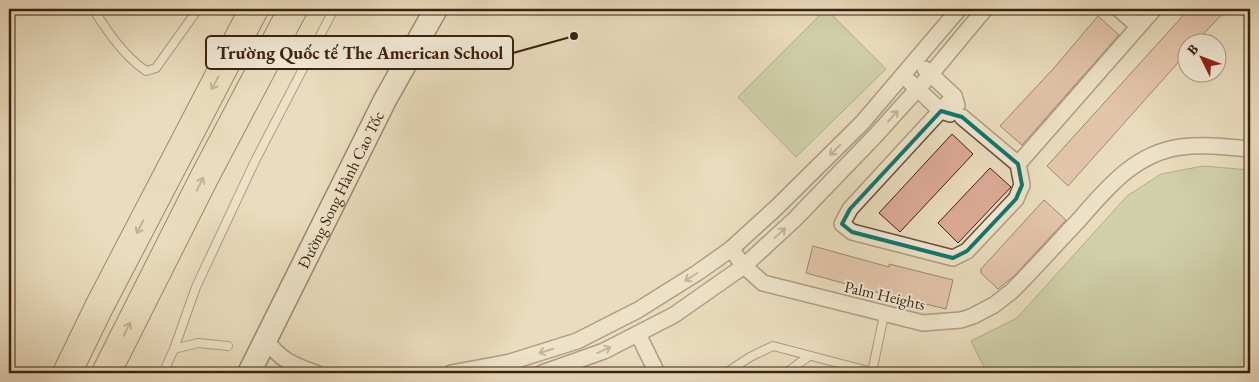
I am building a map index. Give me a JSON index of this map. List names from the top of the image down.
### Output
{
  "streets": {
    "main road": ["Đường Song Hành Cao Tốc"],
    "street": ["Palm Heights"]
  },
  "places": ["Trường Quốc tế The American School"],
  "north": "top left"
}
